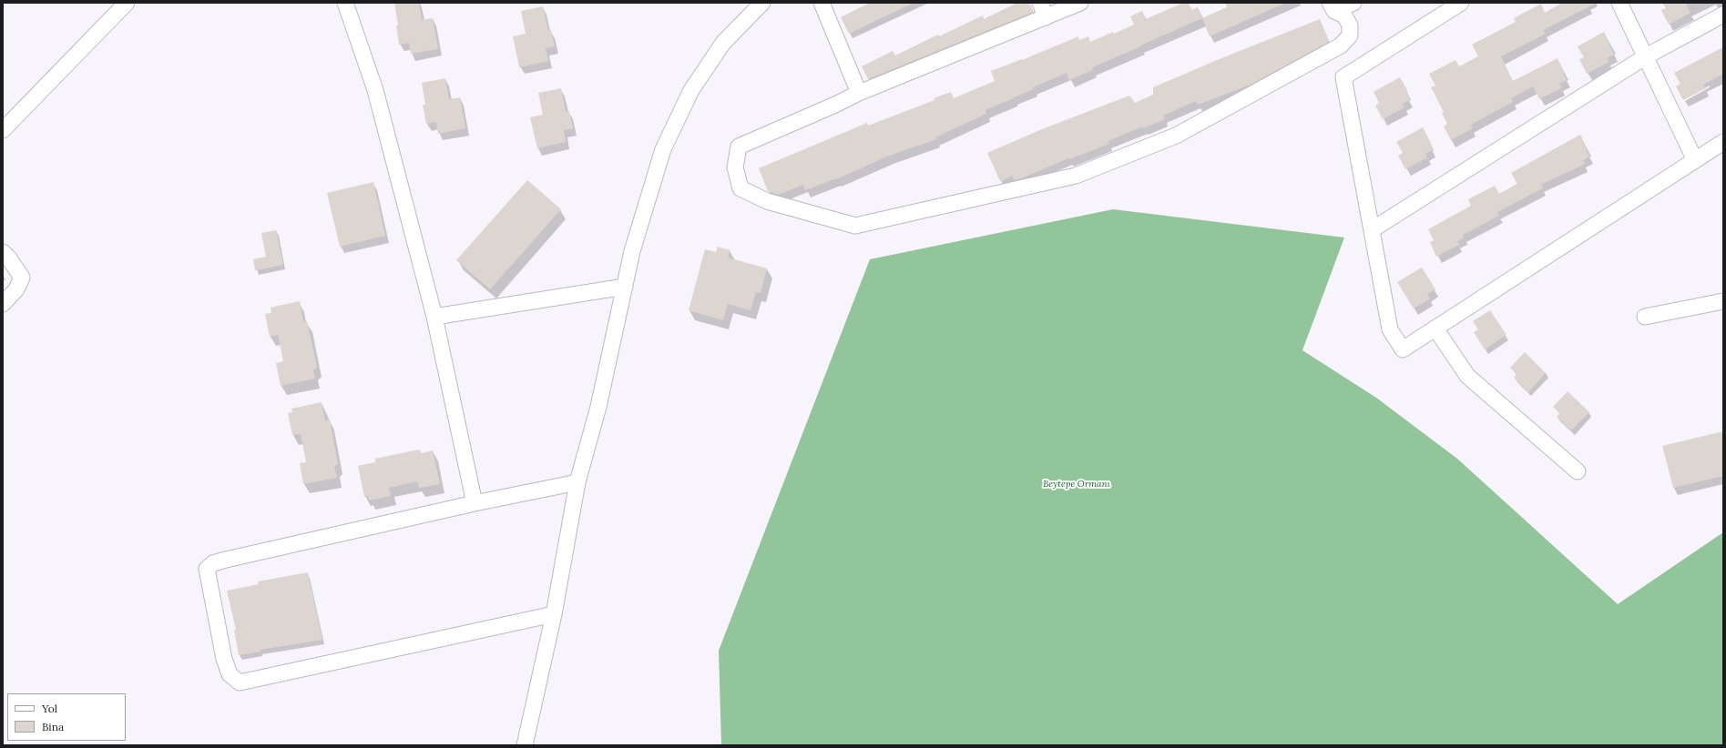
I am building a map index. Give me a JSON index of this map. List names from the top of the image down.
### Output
{
  "parks": ["Beytepe Ormanı"],
  "legend": ["Yol", "Bina"]
}
